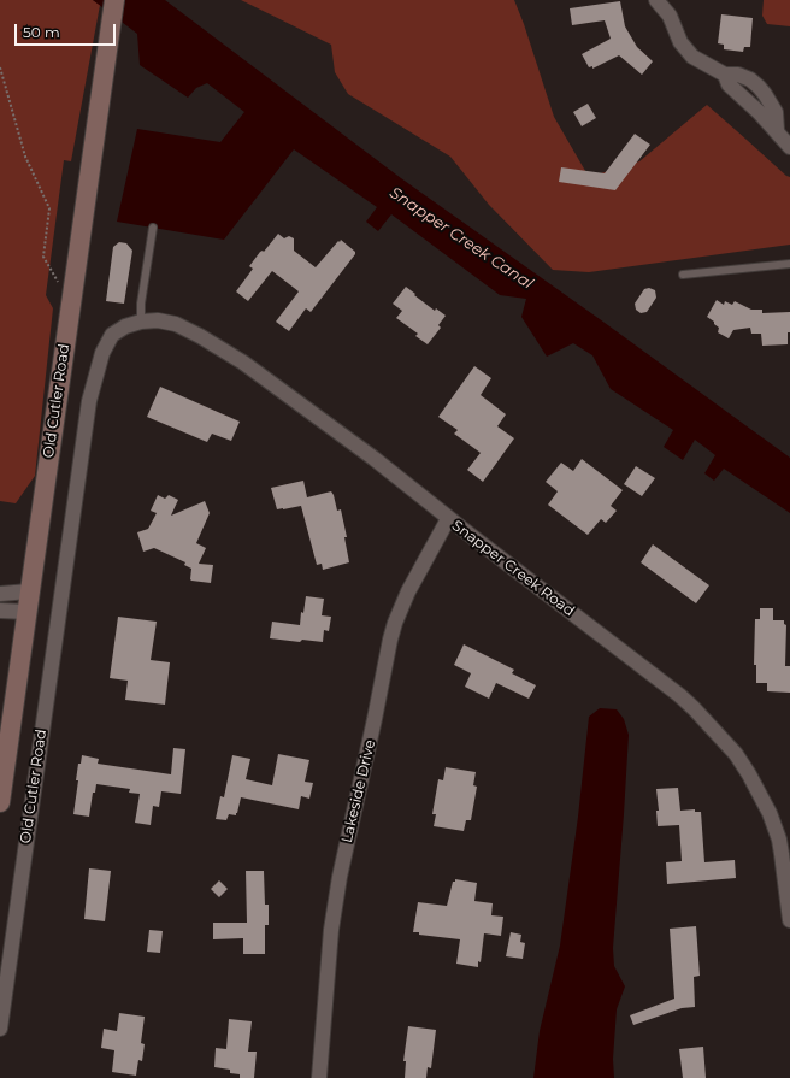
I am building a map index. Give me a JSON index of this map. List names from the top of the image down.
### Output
{
  "streets": {
    "main road": ["Old Cutler Road"],
    "street": ["Snapper Creek Road", "Lakeside Drive"]
  },
  "crossings": [
    ["Old Cutler Road", "Snapper Creek Road"],
    ["Snapper Creek Road", "Lakeside Drive"]
  ],
  "water": ["Snapper Creek Canal"],
  "scale_bar": "50 m"
}
